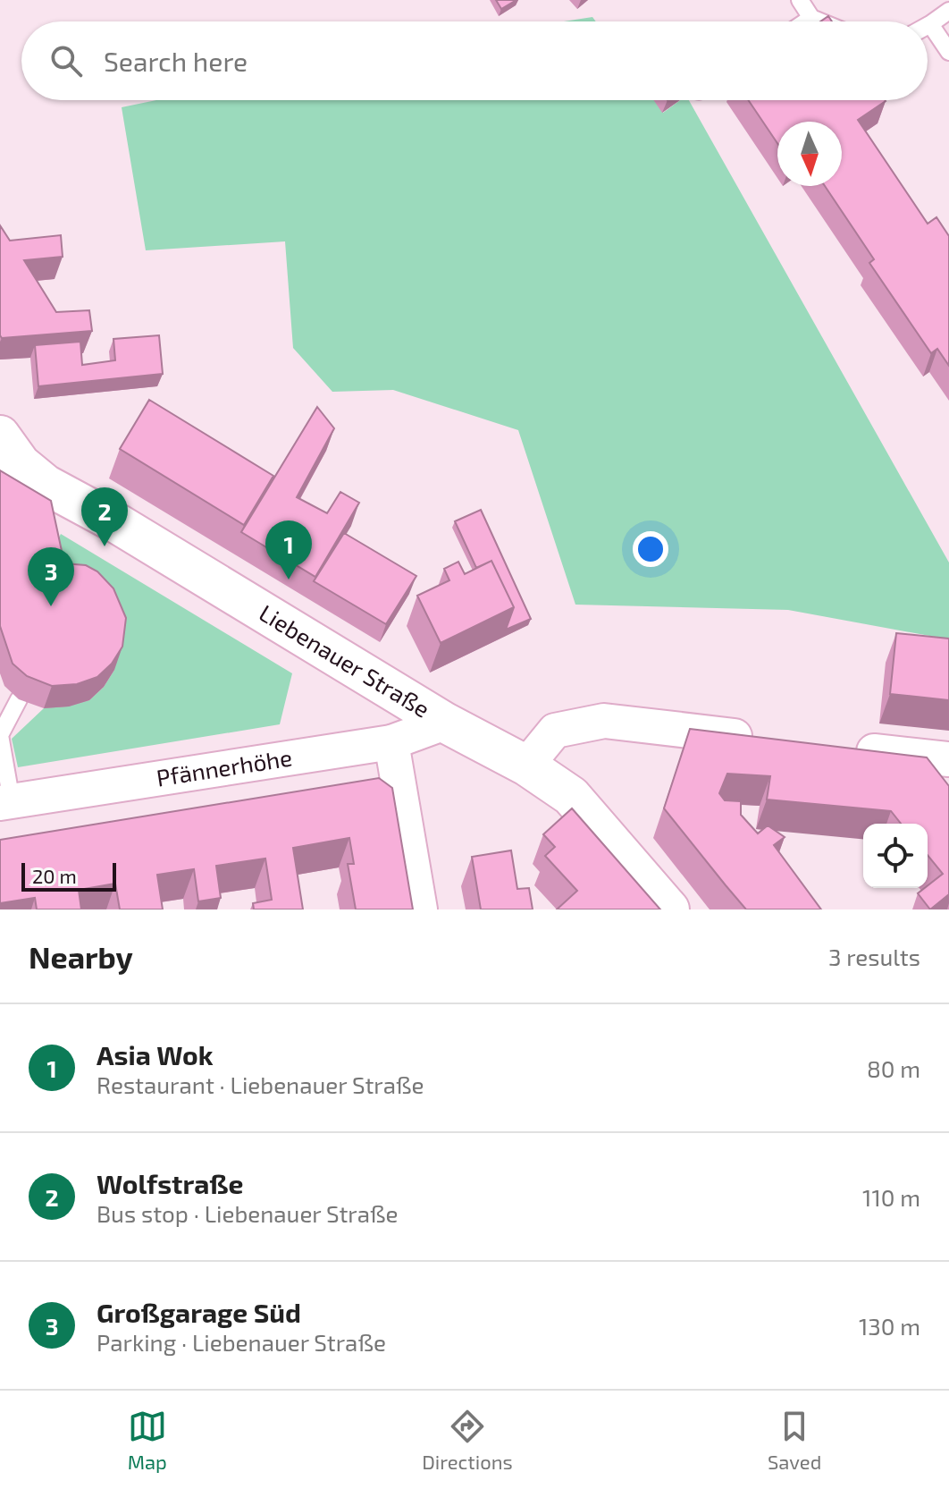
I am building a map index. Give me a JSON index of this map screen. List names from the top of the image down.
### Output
{
  "streets": {
    "street": ["Liebenauer Straße", "Pfännerhöhe"]
  },
  "crossings": [
    ["Liebenauer Straße", "Pfännerhöhe"]
  ],
  "scale_bar": "20 m",
  "north": "bottom",
  "page": {
    "search": "Search here",
    "pins": ["2", "1", "3"],
    "scale": "20 m",
    "heading": ["Nearby", "3 results"],
    "list": [
      {
        "mark": "1",
        "name": "Asia Wok",
        "note": "Restaurant · Liebenauer Straße",
        "value": "80 m"
      },
      {
        "mark": "2",
        "name": "Wolfstraße",
        "note": "Bus stop · Liebenauer Straße",
        "value": "110 m"
      },
      {
        "mark": "3",
        "name": "Großgarage Süd",
        "note": "Parking · Liebenauer Straße",
        "value": "130 m"
      }
    ],
    "nav": ["Map", "Directions", "Saved"]
  }
}
